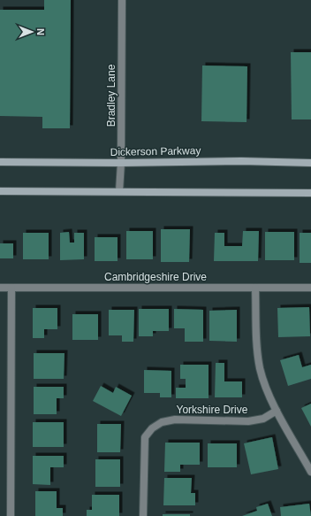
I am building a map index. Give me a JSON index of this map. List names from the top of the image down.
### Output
{
  "streets": {
    "main road": ["Dickerson Parkway"],
    "street": ["Bradley Lane", "Cambridgeshire Drive", "Yorkshire Drive"]
  },
  "crossings": [
    ["Bradley Lane", "Dickerson Parkway"]
  ],
  "north": "right"
}
